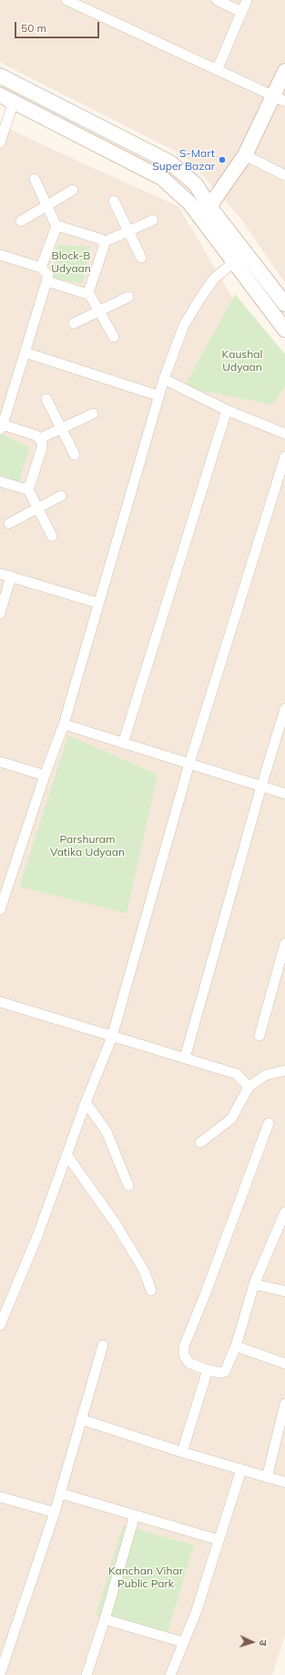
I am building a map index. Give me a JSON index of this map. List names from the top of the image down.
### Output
{
  "parks": [
    "Block-B Udyaan",
    "Kaushal Udyaan",
    "Parshuram Vatika Udyaan",
    "Kanchan Vihar Public Park"
  ],
  "places": ["S-Mart Super Bazar"],
  "scale_bar": "50 m",
  "north": "right"
}
